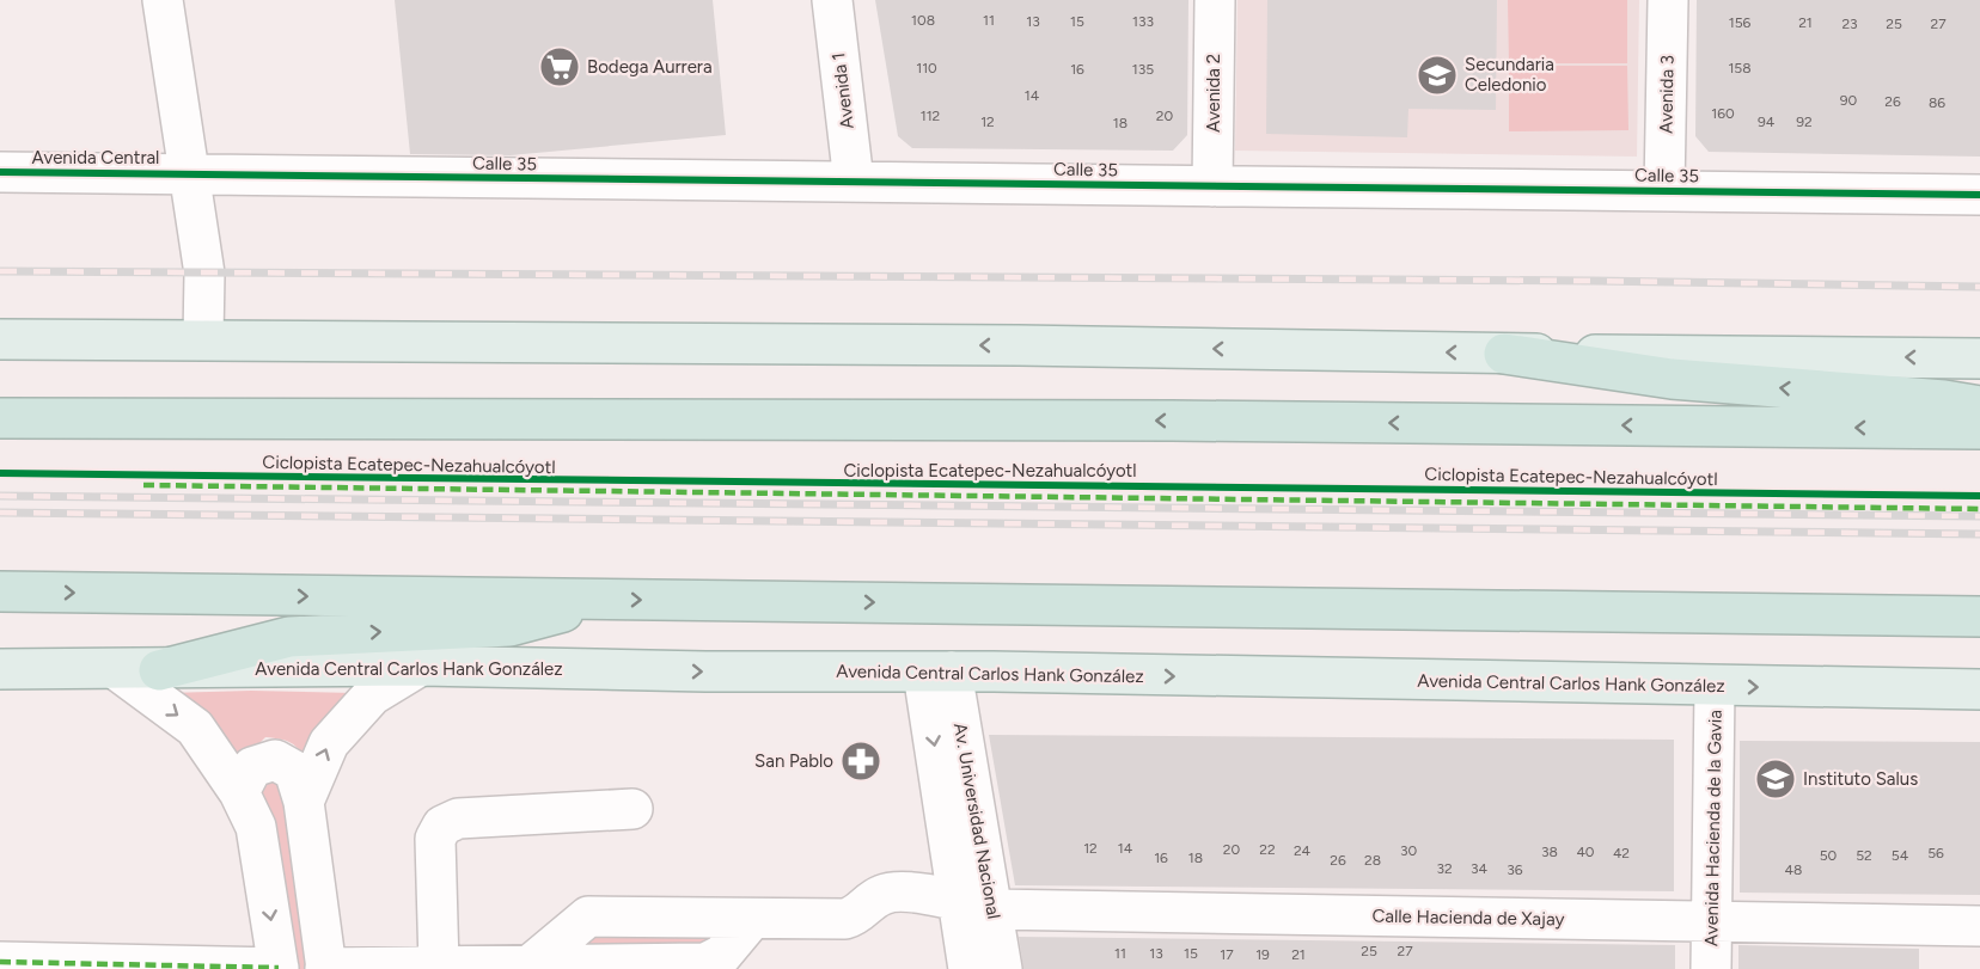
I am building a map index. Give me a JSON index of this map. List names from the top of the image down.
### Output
{
  "streets": {
    "main road": ["Avenida Central Carlos Hank González"],
    "street": [
      "Avenida 1",
      "Avenida 2",
      "Avenida 3",
      "Avenida Central",
      "Calle 35",
      "Av. Universidad Nacional",
      "Avenida Hacienda de la Gavia",
      "Calle Hacienda de Xajay"
    ],
    "cycle path": ["Ciclopista Ecatepec-Nezahualcóyotl"]
  },
  "crossings": [
    ["Avenida 1", "Calle 35"],
    ["Avenida 2", "Calle 35"],
    ["Avenida 3", "Calle 35"],
    ["Avenida Central", "Calle 35"],
    ["Avenida Central Carlos Hank González", "Av. Universidad Nacional"],
    ["Avenida Central Carlos Hank González", "Avenida Hacienda de la Gavia"],
    ["Av. Universidad Nacional", "Calle Hacienda de Xajay"],
    ["Avenida Hacienda de la Gavia", "Calle Hacienda de Xajay"]
  ],
  "places": {
    "supermarket": ["Bodega Aurrera"],
    "school or university": ["Secundaria Celedonio", "Instituto Salus"],
    "pharmacy": ["San Pablo"]
  },
  "house_numbers": [
    "108",
    "11",
    "13",
    "15",
    "133",
    "156",
    "21",
    "23",
    "25",
    "27",
    "110",
    "158",
    "16",
    "135",
    "14",
    "90",
    "26",
    "86",
    "160",
    "112",
    "20",
    "12",
    "94",
    "92",
    "18",
    "12",
    "14",
    "20",
    "22",
    "24",
    "30",
    "38",
    "40",
    "42",
    "56",
    "50",
    "52",
    "54",
    "16",
    "18",
    "26",
    "28",
    "32",
    "34",
    "36",
    "48",
    "25",
    "27",
    "11",
    "13",
    "15",
    "17",
    "19",
    "21"
  ]
}
